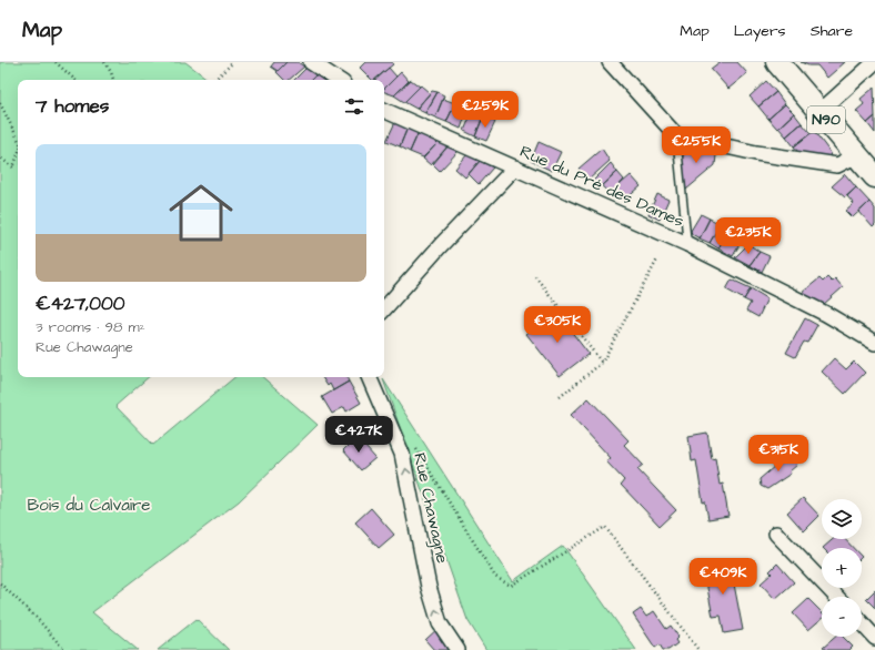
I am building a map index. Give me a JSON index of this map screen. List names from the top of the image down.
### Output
{
  "streets": {
    "main road": ["N90"],
    "street": ["Rue du Pré des Dames", "Rue Chawagne"]
  },
  "one_way": ["Rue Chawagne"],
  "parks": ["Bois du Calvaire"],
  "page": {
    "header": "Map",
    "nav": ["Map", "Layers", "Share"],
    "heading": "7 homes",
    "price": [
      "€259K",
      "€255K",
      "€235K",
      "€305K",
      "€427K",
      "€315K",
      "€409K"
    ],
    "list": [
      {
        "name": "€427,000",
        "note": "3 rooms · 98 m² · Rue Chawagne"
      }
    ],
    "map_buttons": ["+", "−"]
  }
}
